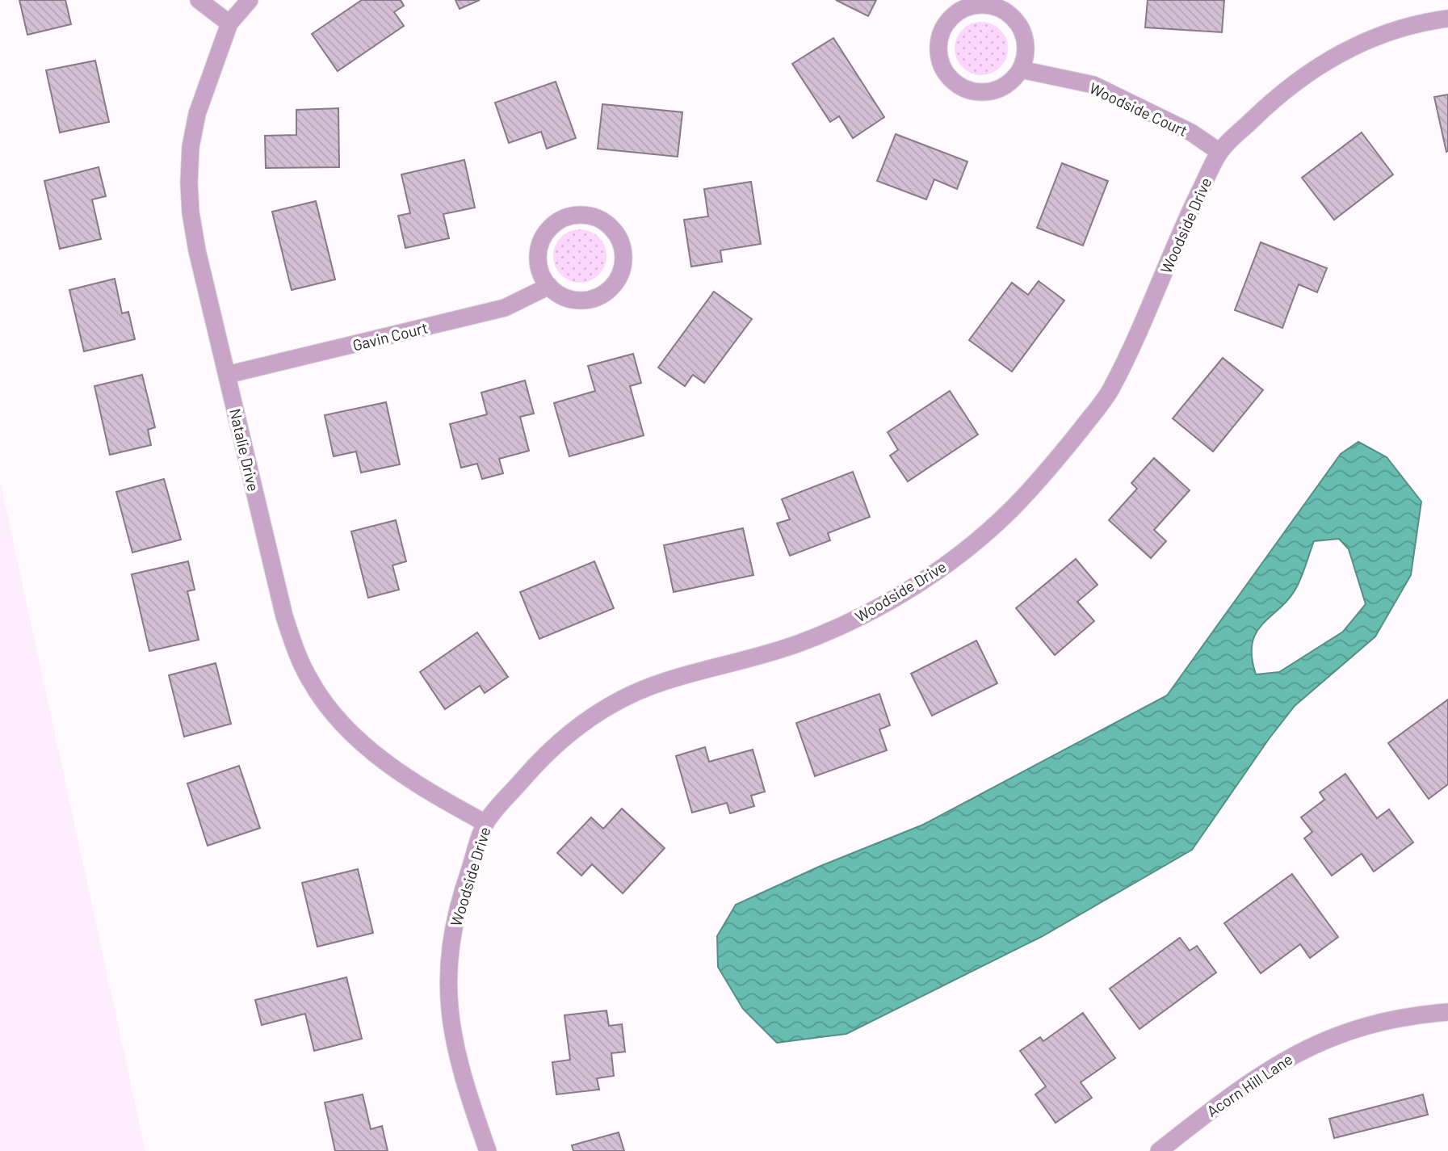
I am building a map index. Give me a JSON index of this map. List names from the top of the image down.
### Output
{
  "streets": {
    "street": [
      "Woodside Court",
      "Woodside Drive",
      "Gavin Court",
      "Natalie Drive",
      "Acorn Hill Lane"
    ]
  },
  "crossings": [
    ["Woodside Court", "Woodside Drive"],
    ["Woodside Drive", "Natalie Drive"],
    ["Gavin Court", "Natalie Drive"]
  ]
}
